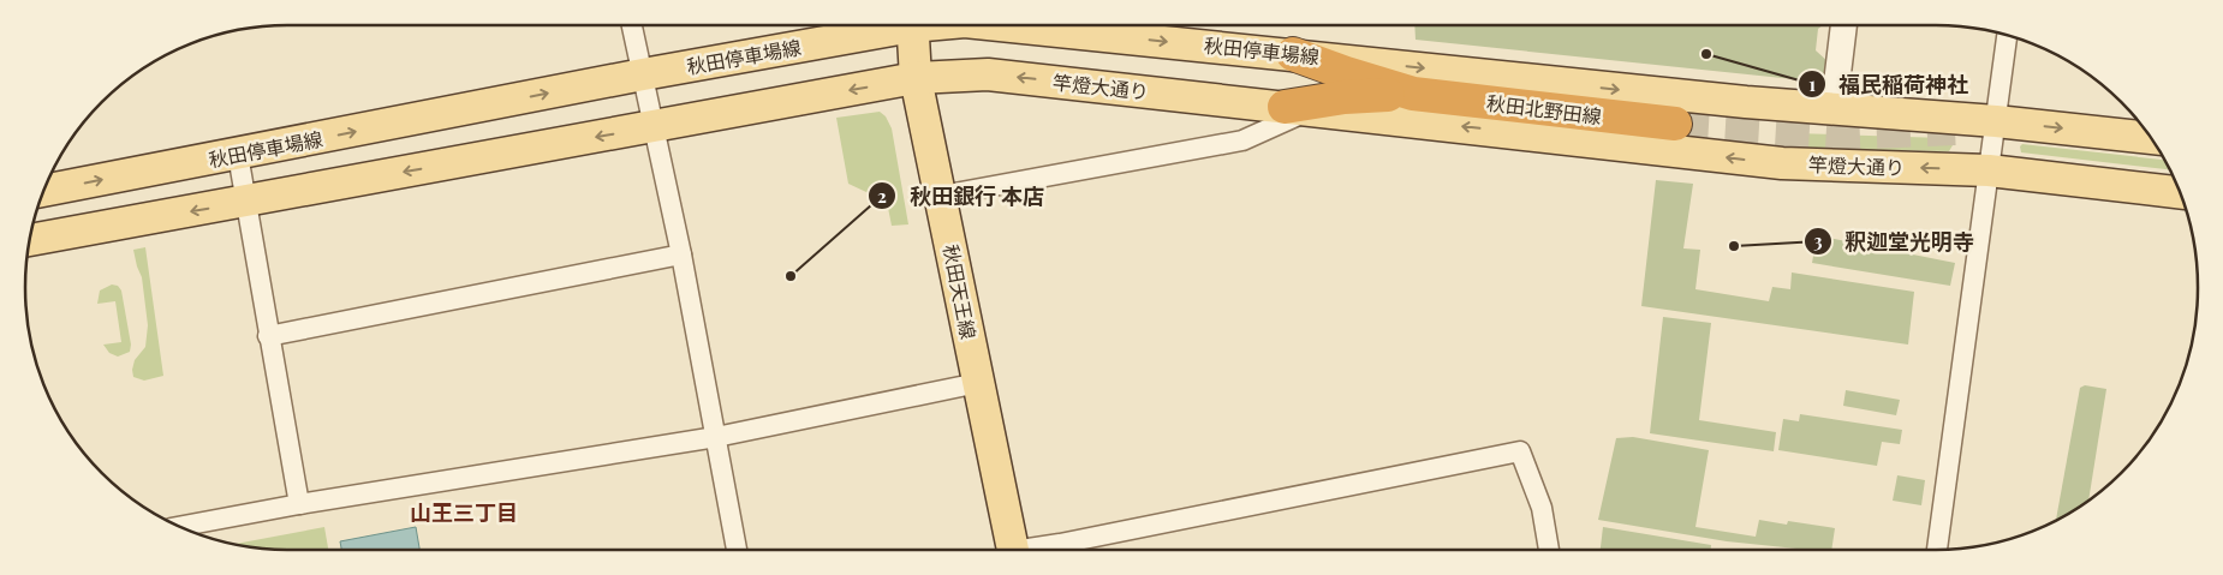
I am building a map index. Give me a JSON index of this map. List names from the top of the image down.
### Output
{
  "streets": {
    "highway": ["秋田北野田線"],
    "main road": ["秋田停車場線", "竿燈大通り", "秋田天王線"]
  },
  "crossings": [
    ["竿燈大通り", "秋田天王線"]
  ],
  "one_way": ["竿燈大通り"],
  "districts": ["山王三丁目"],
  "places": ["福民稲荷神社", "釈迦堂光明寺", "秋田銀行 本店"]
}
